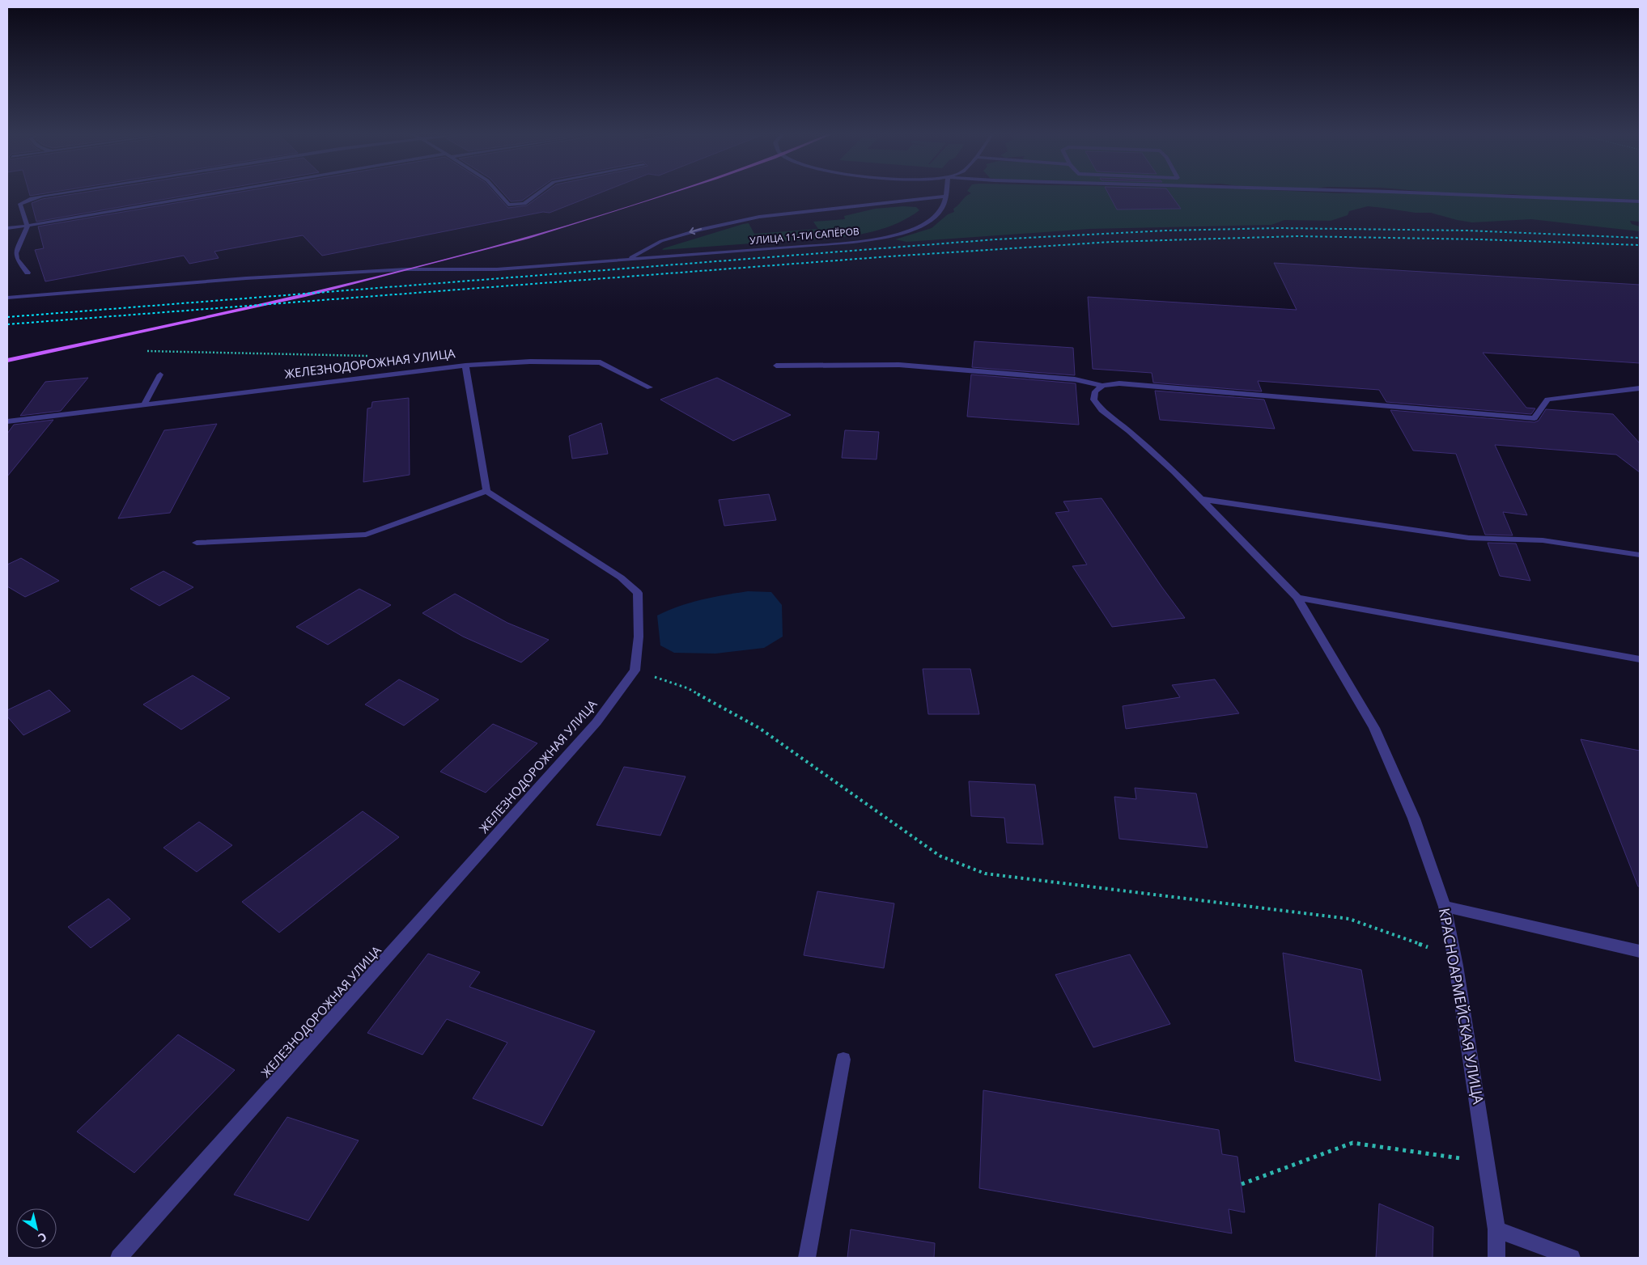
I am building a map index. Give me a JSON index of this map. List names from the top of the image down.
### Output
{
  "streets": {
    "street": ["УЛИЦА 11-ТИ САПЁРОВ", "ЖЕЛЕЗНОДОРОЖНАЯ УЛИЦА", "КРАСНОАРМЕЙСКАЯ УЛИЦА"]
  },
  "north": "bottom right"
}
